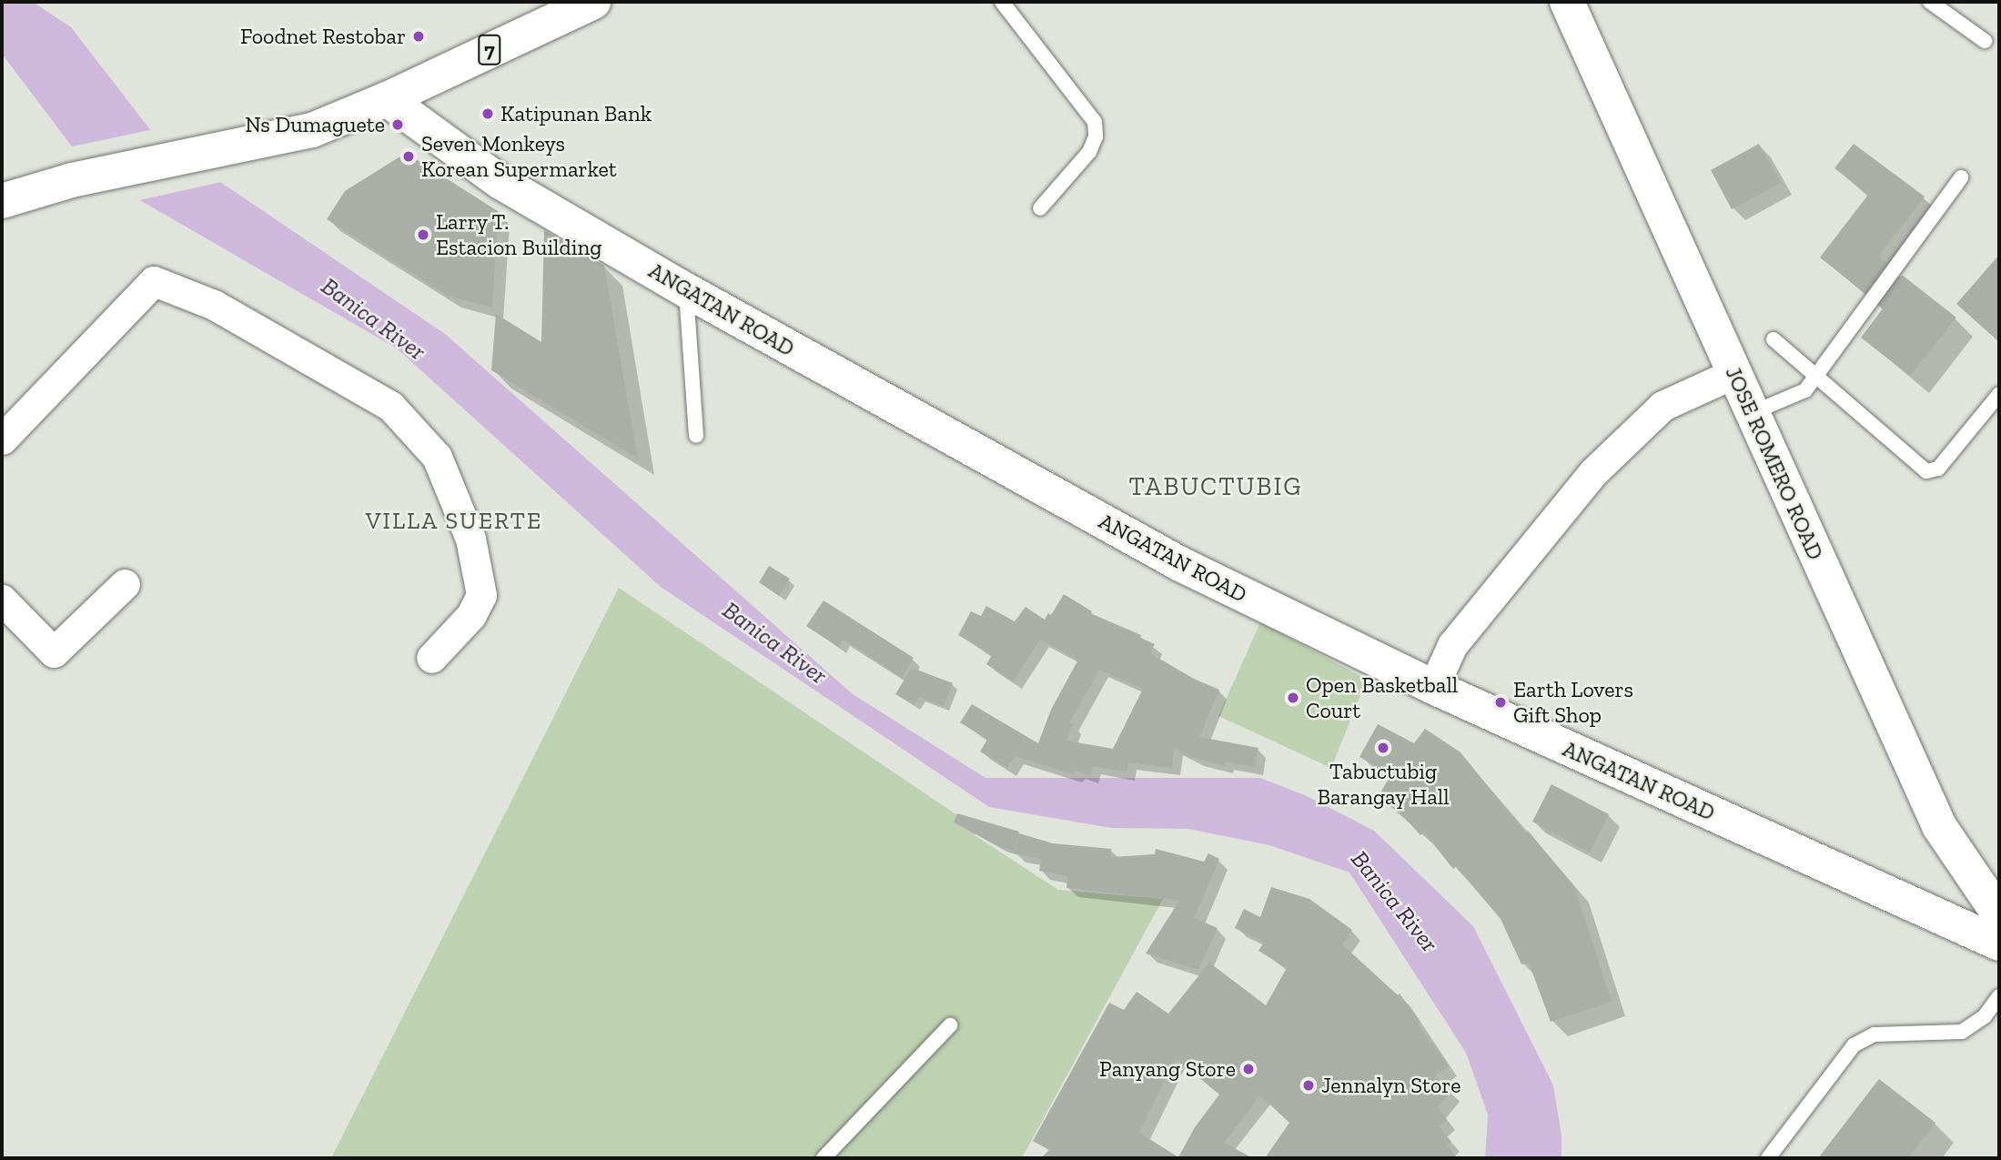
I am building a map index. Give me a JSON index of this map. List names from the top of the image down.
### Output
{
  "streets": {
    "main road": ["7", "ANGATAN ROAD", "JOSE ROMERO ROAD"]
  },
  "crossings": [
    ["7", "ANGATAN ROAD"]
  ],
  "districts": ["TABUCTUBIG", "VILLA SUERTE"],
  "water": ["Banica River"],
  "places": [
    "Foodnet Restobar",
    "Katipunan Bank",
    "Ns Dumaguete",
    "Seven Monkeys Korean Supermarket",
    "Larry T. Estacion Building",
    "Open Basketball Court",
    "Earth Lovers Gift Shop",
    "Tabuctubig Barangay Hall",
    "Panyang Store",
    "Jennalyn Store"
  ]
}
